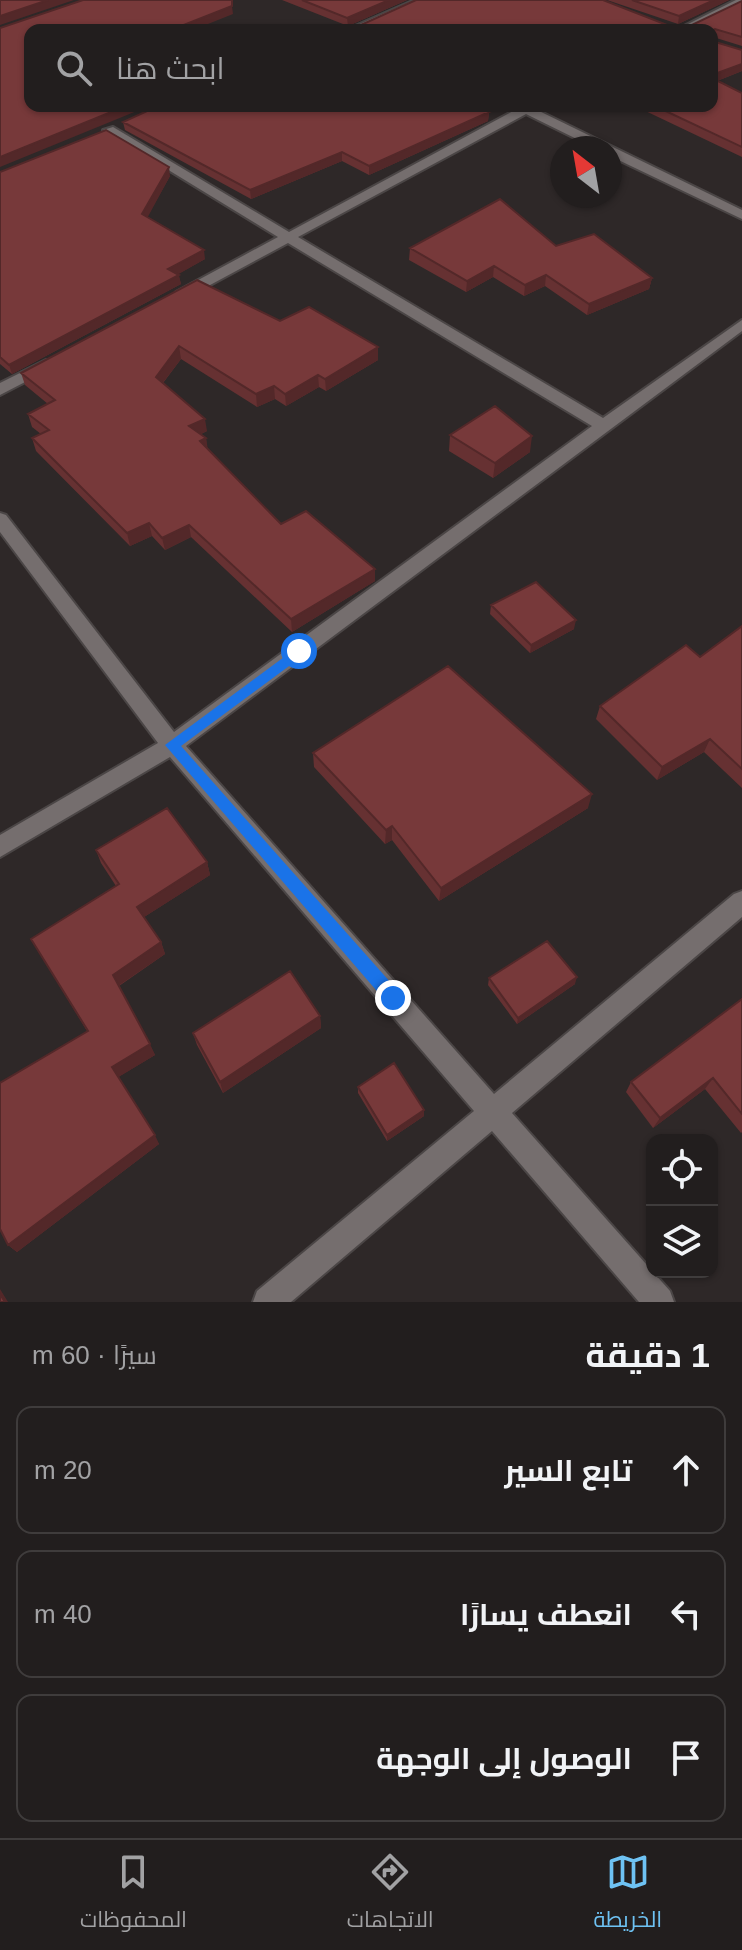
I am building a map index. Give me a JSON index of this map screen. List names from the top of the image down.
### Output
{
  "north": "top left",
  "page": {
    "search": "ابحث هنا",
    "heading": ["1 دقيقة", "سيرًا · 60 m"],
    "list": [
      ["تابع السير", "20 m"],
      ["انعطف يسارًا", "40 m"],
      "الوصول إلى الوجهة"
    ],
    "nav": ["الخريطة", "الاتجاهات", "المحفوظات"]
  }
}
